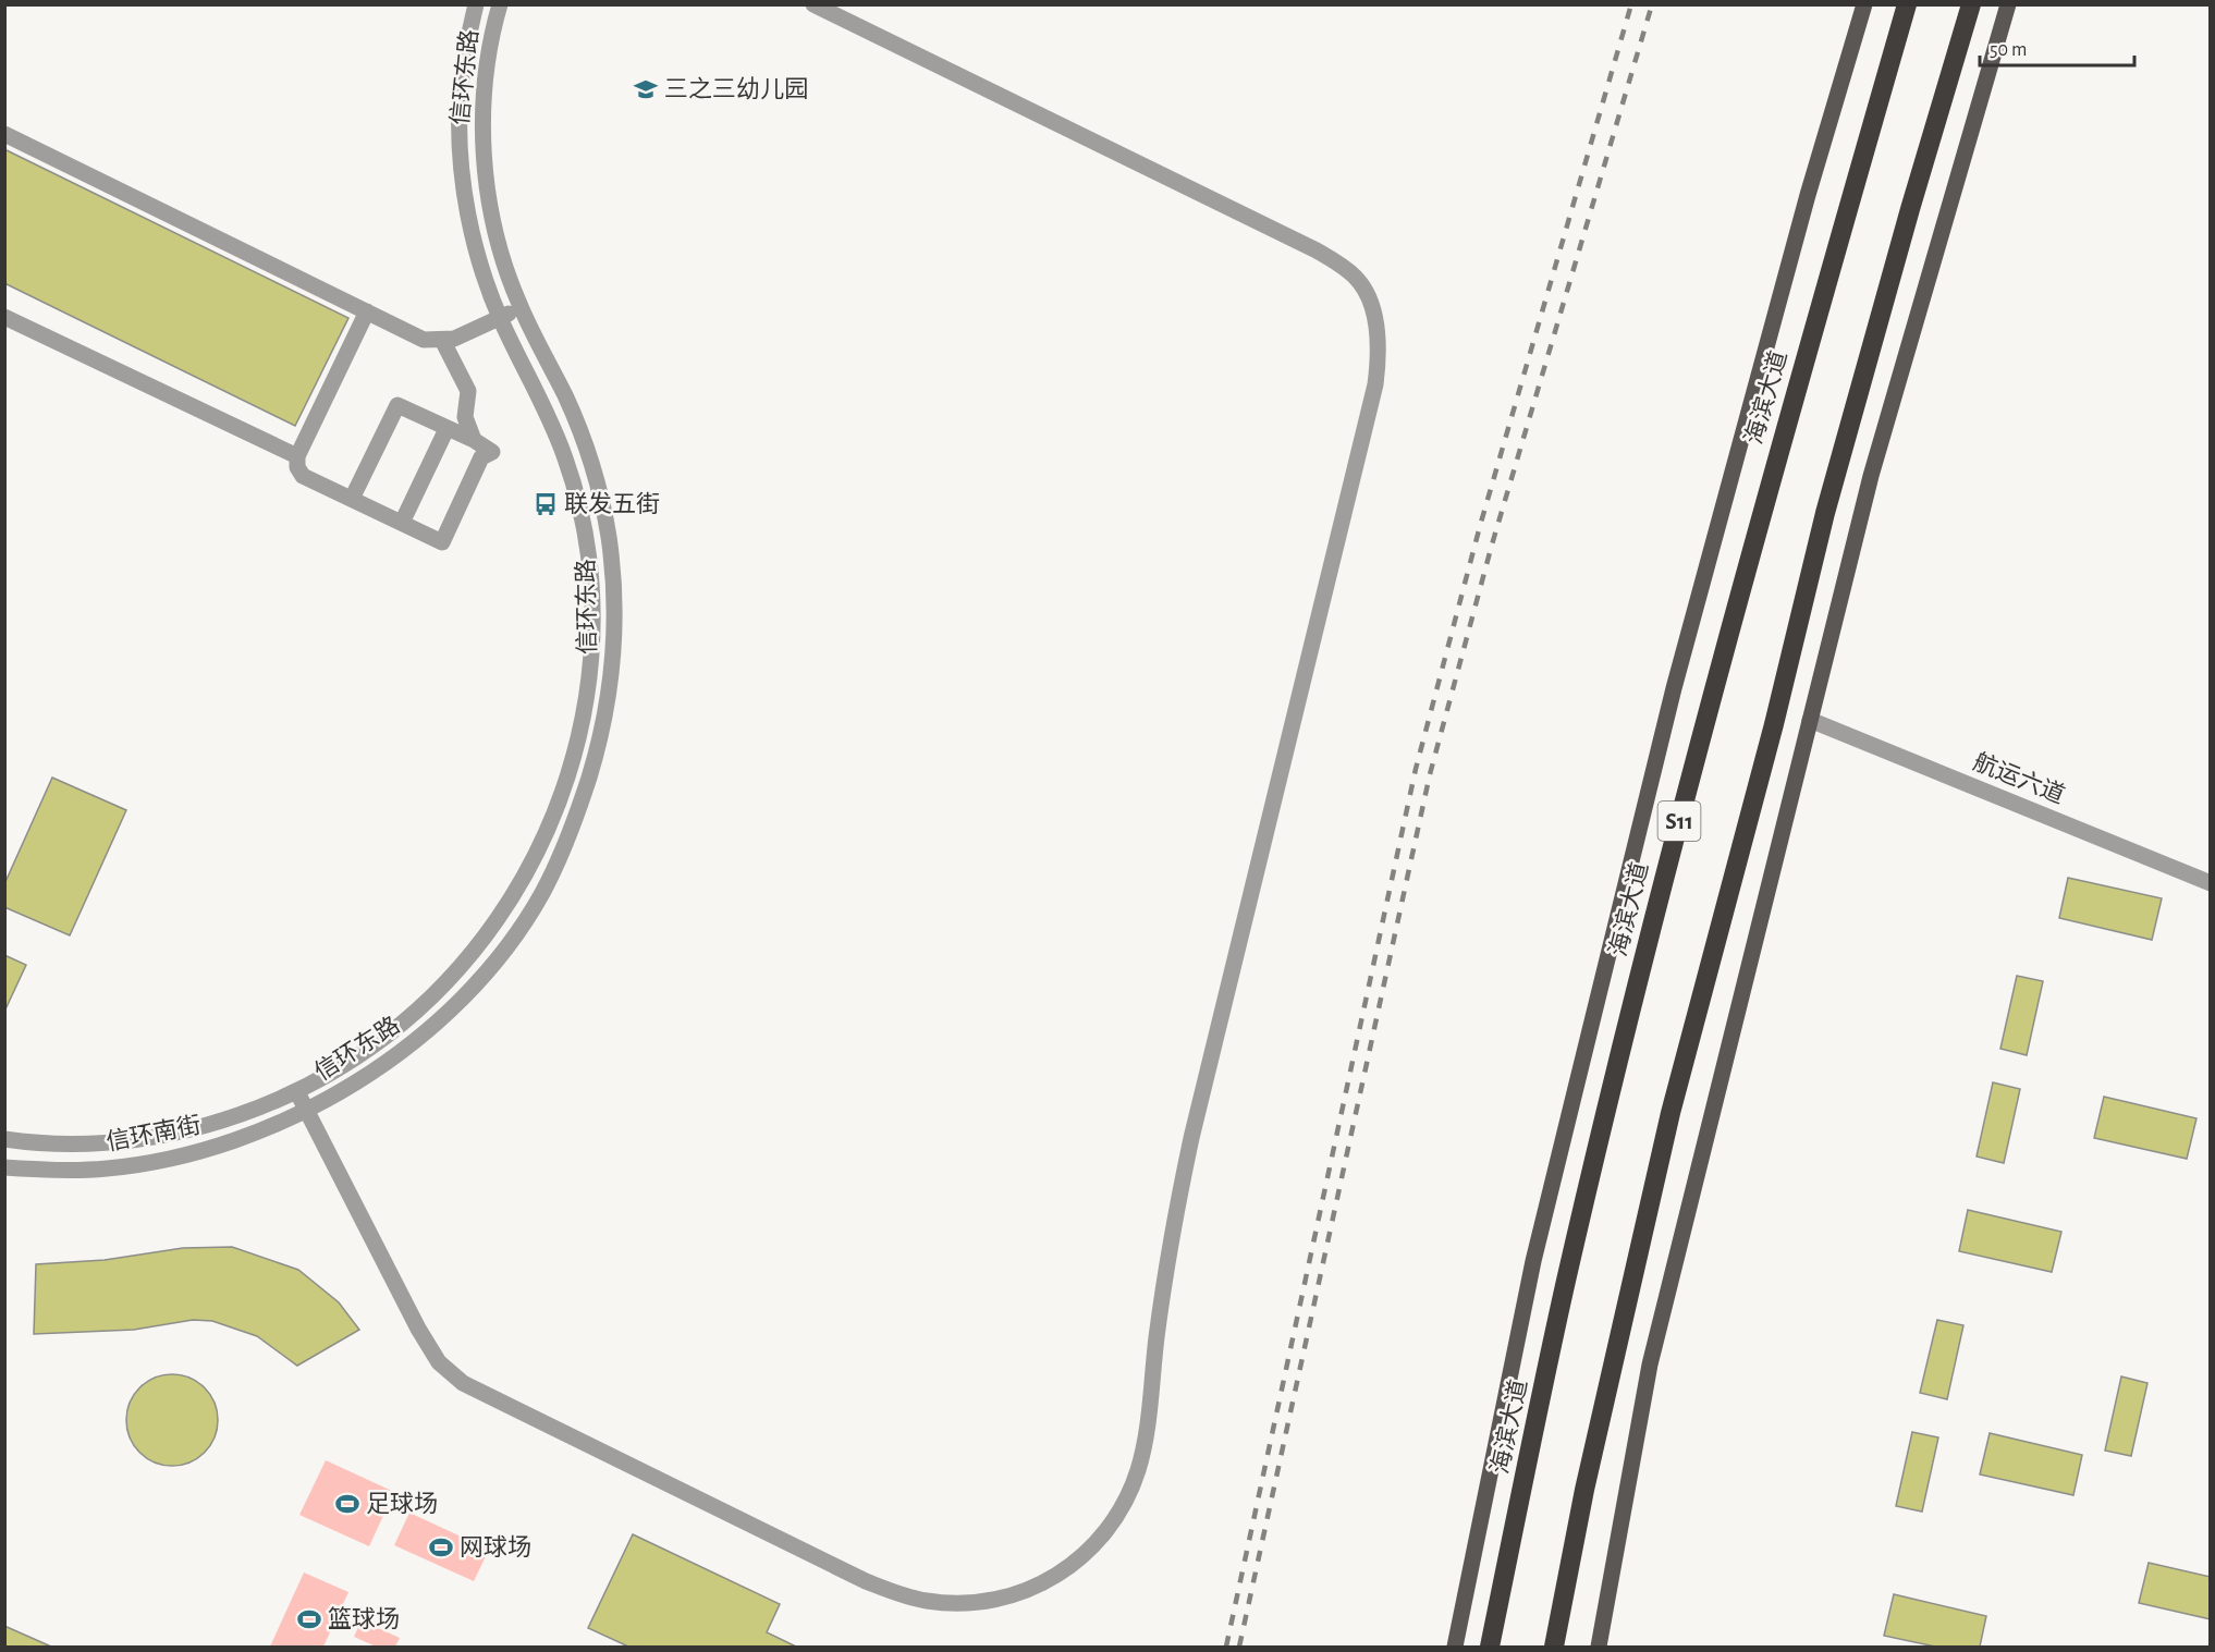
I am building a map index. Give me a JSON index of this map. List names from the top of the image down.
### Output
{
  "streets": {
    "highway": ["海滨大道", "S11"],
    "street": ["信环东路", "航运六道", "信环南街"]
  },
  "crossings": [
    ["信环东路", "信环南街"]
  ],
  "places": {
    "school or university": ["三之三幼儿园"],
    "bus stop": ["联发五街"],
    "sports": ["足球场", "网球场", "篮球场"]
  },
  "scale_bar": "50 m"
}
